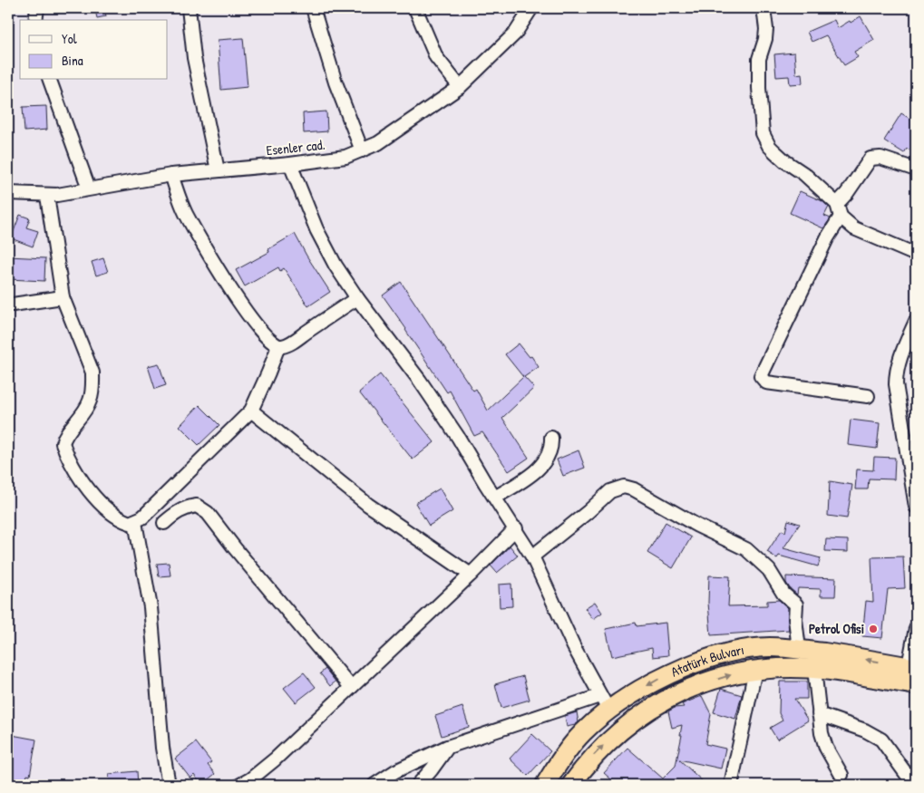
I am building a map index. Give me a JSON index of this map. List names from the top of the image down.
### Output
{
  "streets": {
    "highway": ["Atatürk Bulvarı"],
    "street": ["Esenler cad."]
  },
  "places": ["Petrol Ofisi"],
  "legend": ["Yol", "Bina"]
}
